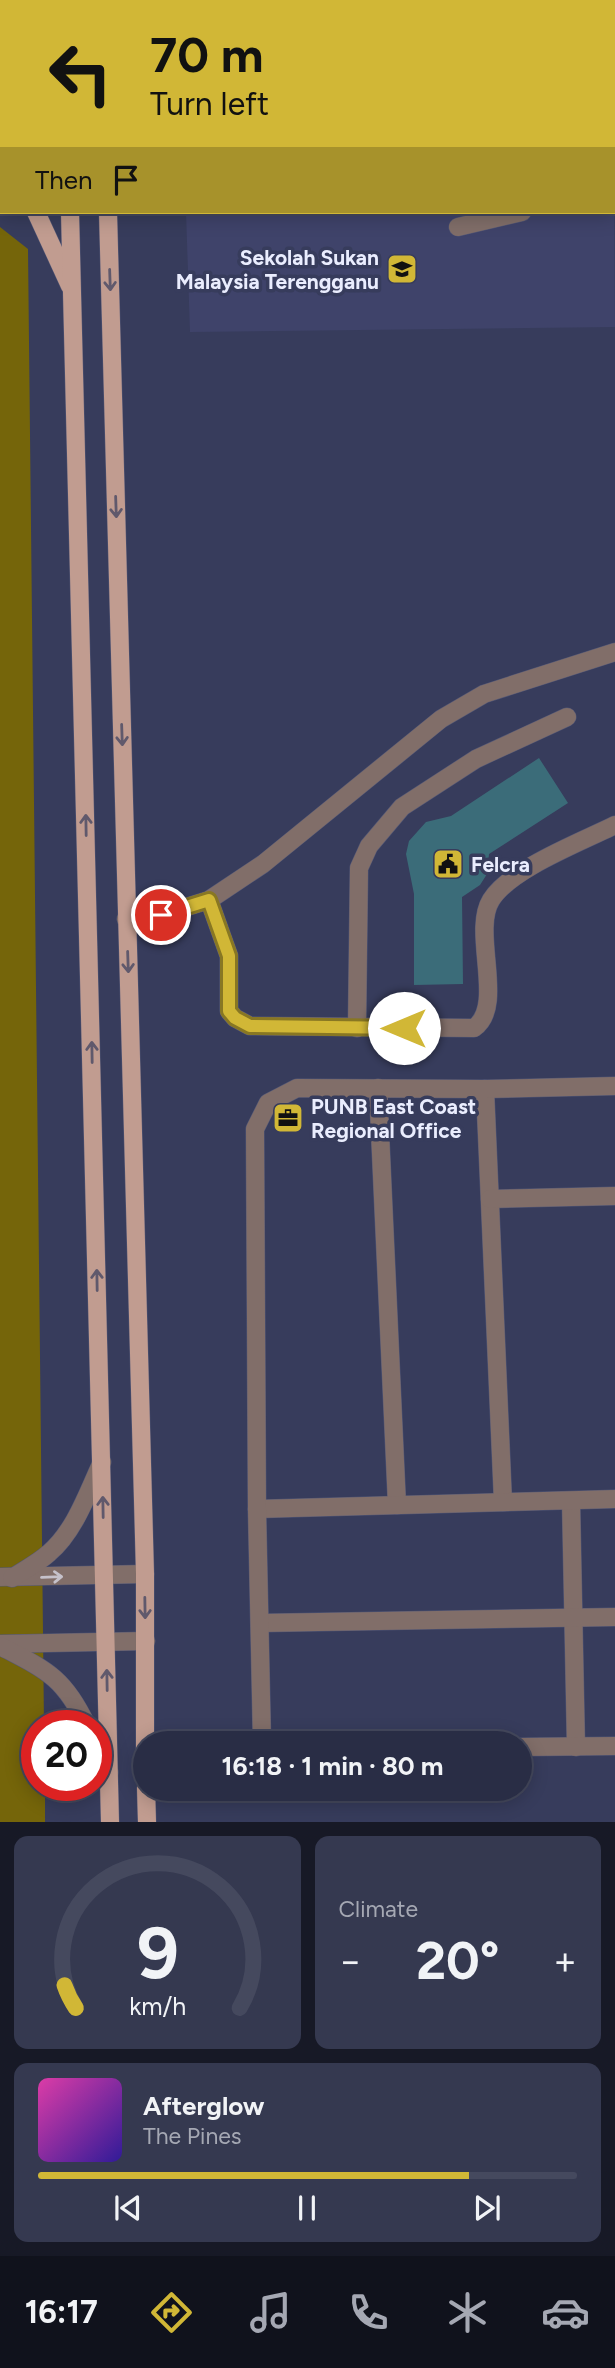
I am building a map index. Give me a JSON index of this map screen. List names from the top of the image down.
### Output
{
  "places": {
    "school or university": ["Sekolah Sukan Malaysia Terengganu"],
    "public building": ["Felcra"],
    "office": ["PUNB East Coast Regional Office"]
  },
  "page": {
    "turn": ["70 m", "Turn left"],
    "then": "Then",
    "limit": "20",
    "trip": "16:18 · 1 min · 80 m",
    "tile": "Climate",
    "heat": ["−", "20°", "+"],
    "song": ["Afterglow", "The Pines"],
    "tabs": "16:17",
    "gauge": ["9", "km/h"]
  }
}
